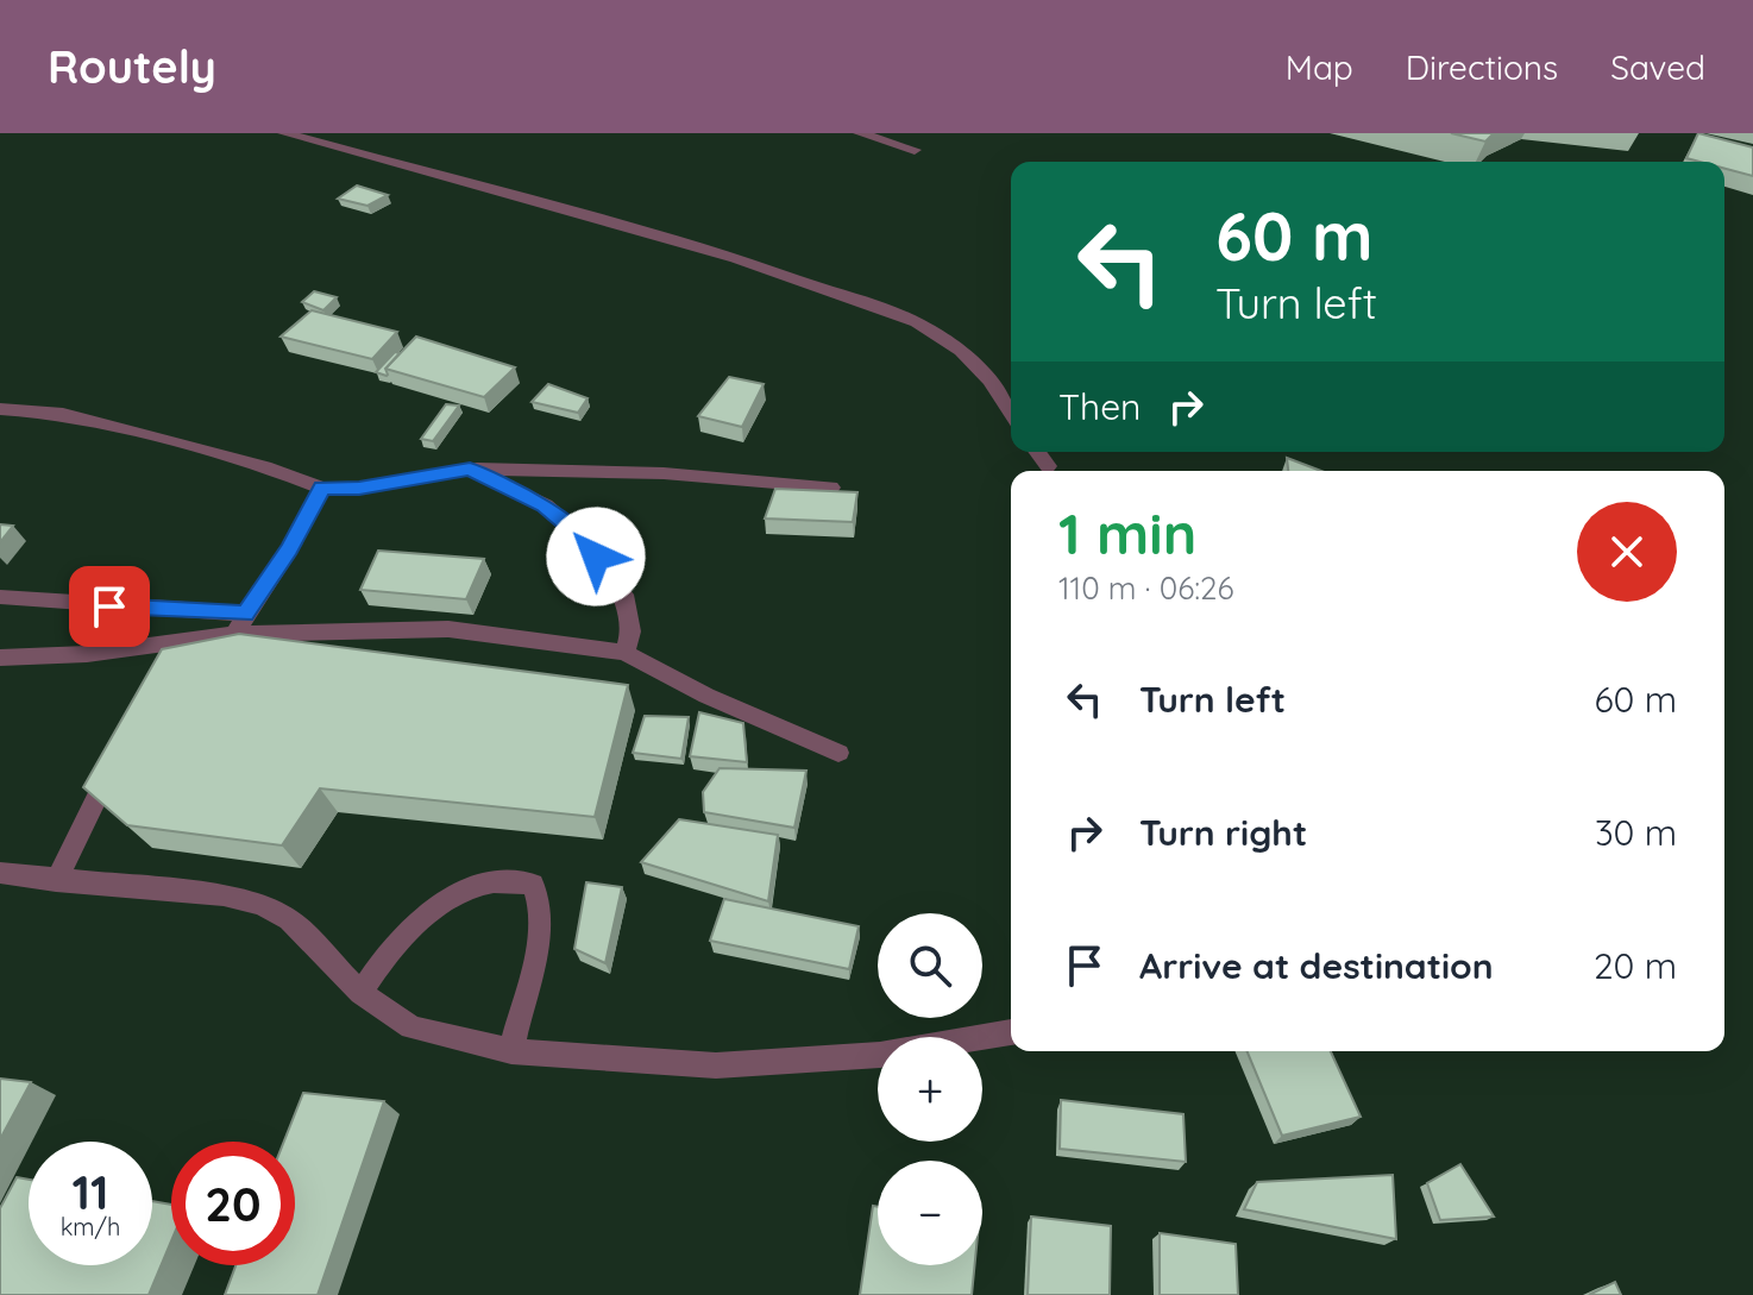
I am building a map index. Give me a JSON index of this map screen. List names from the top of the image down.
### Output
{
  "page": {
    "header": "Routely",
    "nav": ["Map", "Directions", "Saved"],
    "turn": ["60 m", "Turn left"],
    "then": "Then",
    "heading": ["1 min", "110 m · 06:26"],
    "list": [
      {
        "name": "Turn left",
        "value": "60 m"
      },
      {
        "name": "Turn right",
        "value": "30 m"
      },
      {
        "name": "Arrive at destination",
        "value": "20 m"
      }
    ],
    "map_buttons": ["+", "−"],
    "speed": "11 km/h",
    "limit": "20"
  }
}
